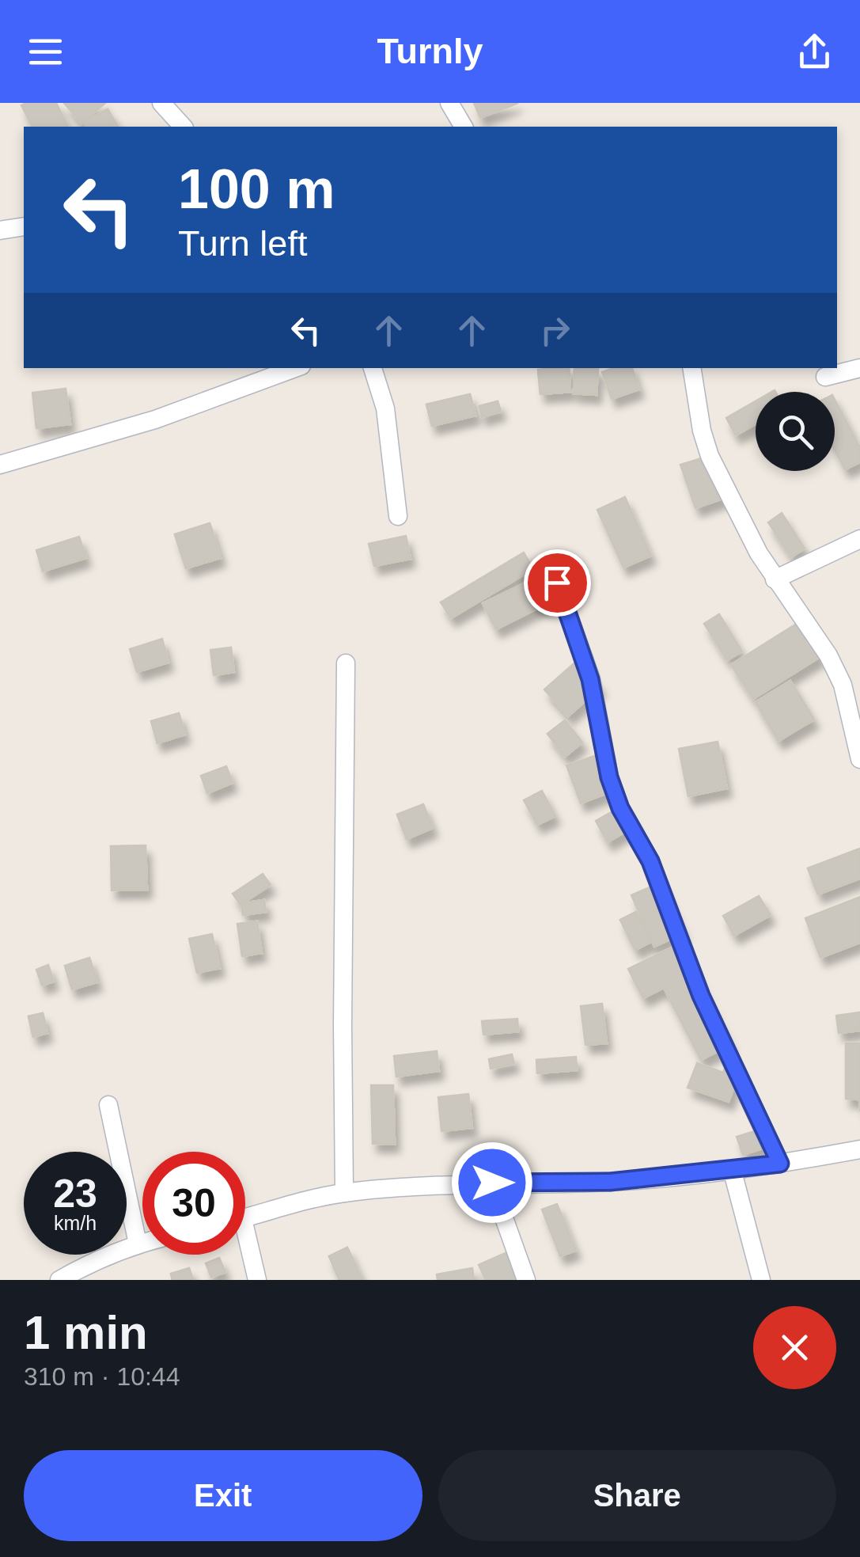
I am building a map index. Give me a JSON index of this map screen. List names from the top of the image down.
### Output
{
  "page": {
    "header": "Turnly",
    "turn": ["100 m", "Turn left"],
    "speed": "23 km/h",
    "limit": "30",
    "heading": ["1 min", "310 m · 10:44"],
    "buttons": ["Exit", "Share"]
  }
}
